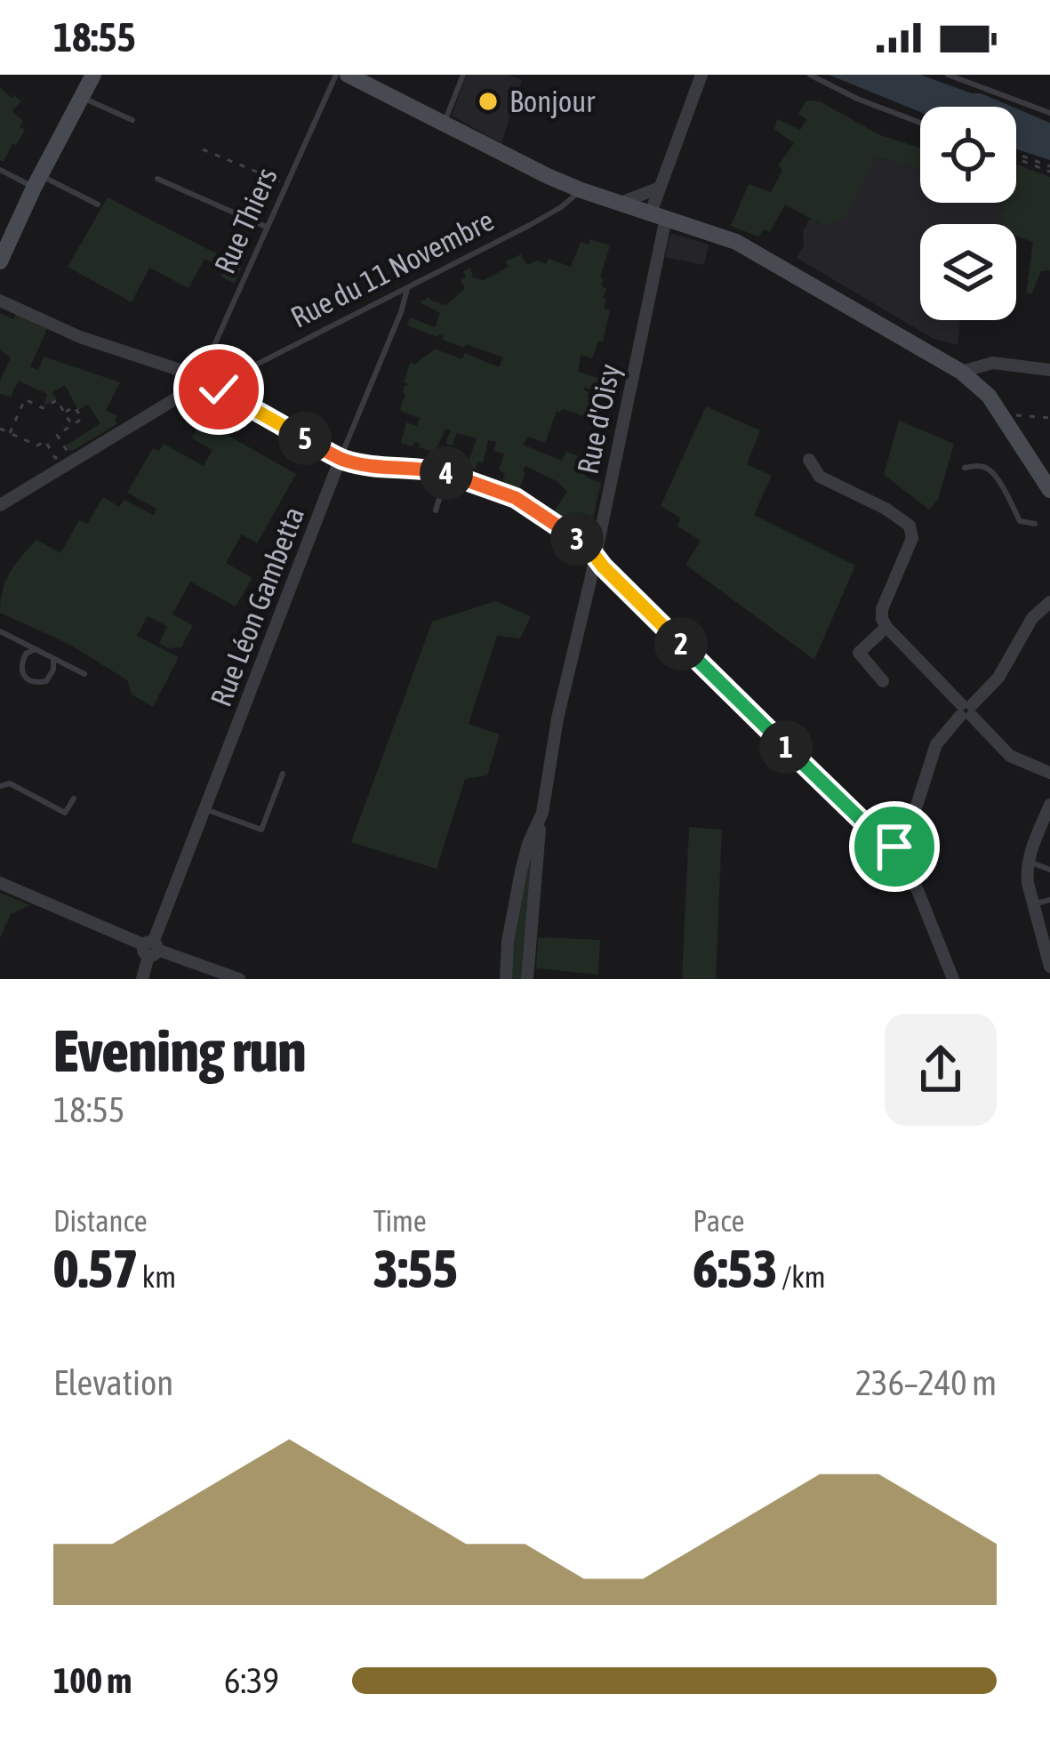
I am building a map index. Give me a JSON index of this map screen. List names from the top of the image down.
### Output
{
  "streets": {
    "street": ["Rue du 11 Novembre", "Rue d'Oisy", "Rue Léon Gambetta"],
    "lane": ["Rue Thiers"]
  },
  "crossings": [
    ["Rue Thiers", "Rue du 11 Novembre"],
    ["Rue du 11 Novembre", "Rue Léon Gambetta"]
  ],
  "places": ["Bonjour"],
  "page": {
    "status": "18:55",
    "pins": [
      "5",
      "4",
      "3",
      "2",
      "1"
    ],
    "heading": ["Evening run", "18:55"],
    "stats": [
      ["Distance", "0.57 km"],
      ["Time", "3:55"],
      ["Pace", "6:53 /km"]
    ],
    "chart": ["Elevation", "236–240 m"],
    "list": [
      {
        "name": "100 m",
        "note": "6:39"
      }
    ]
  }
}
